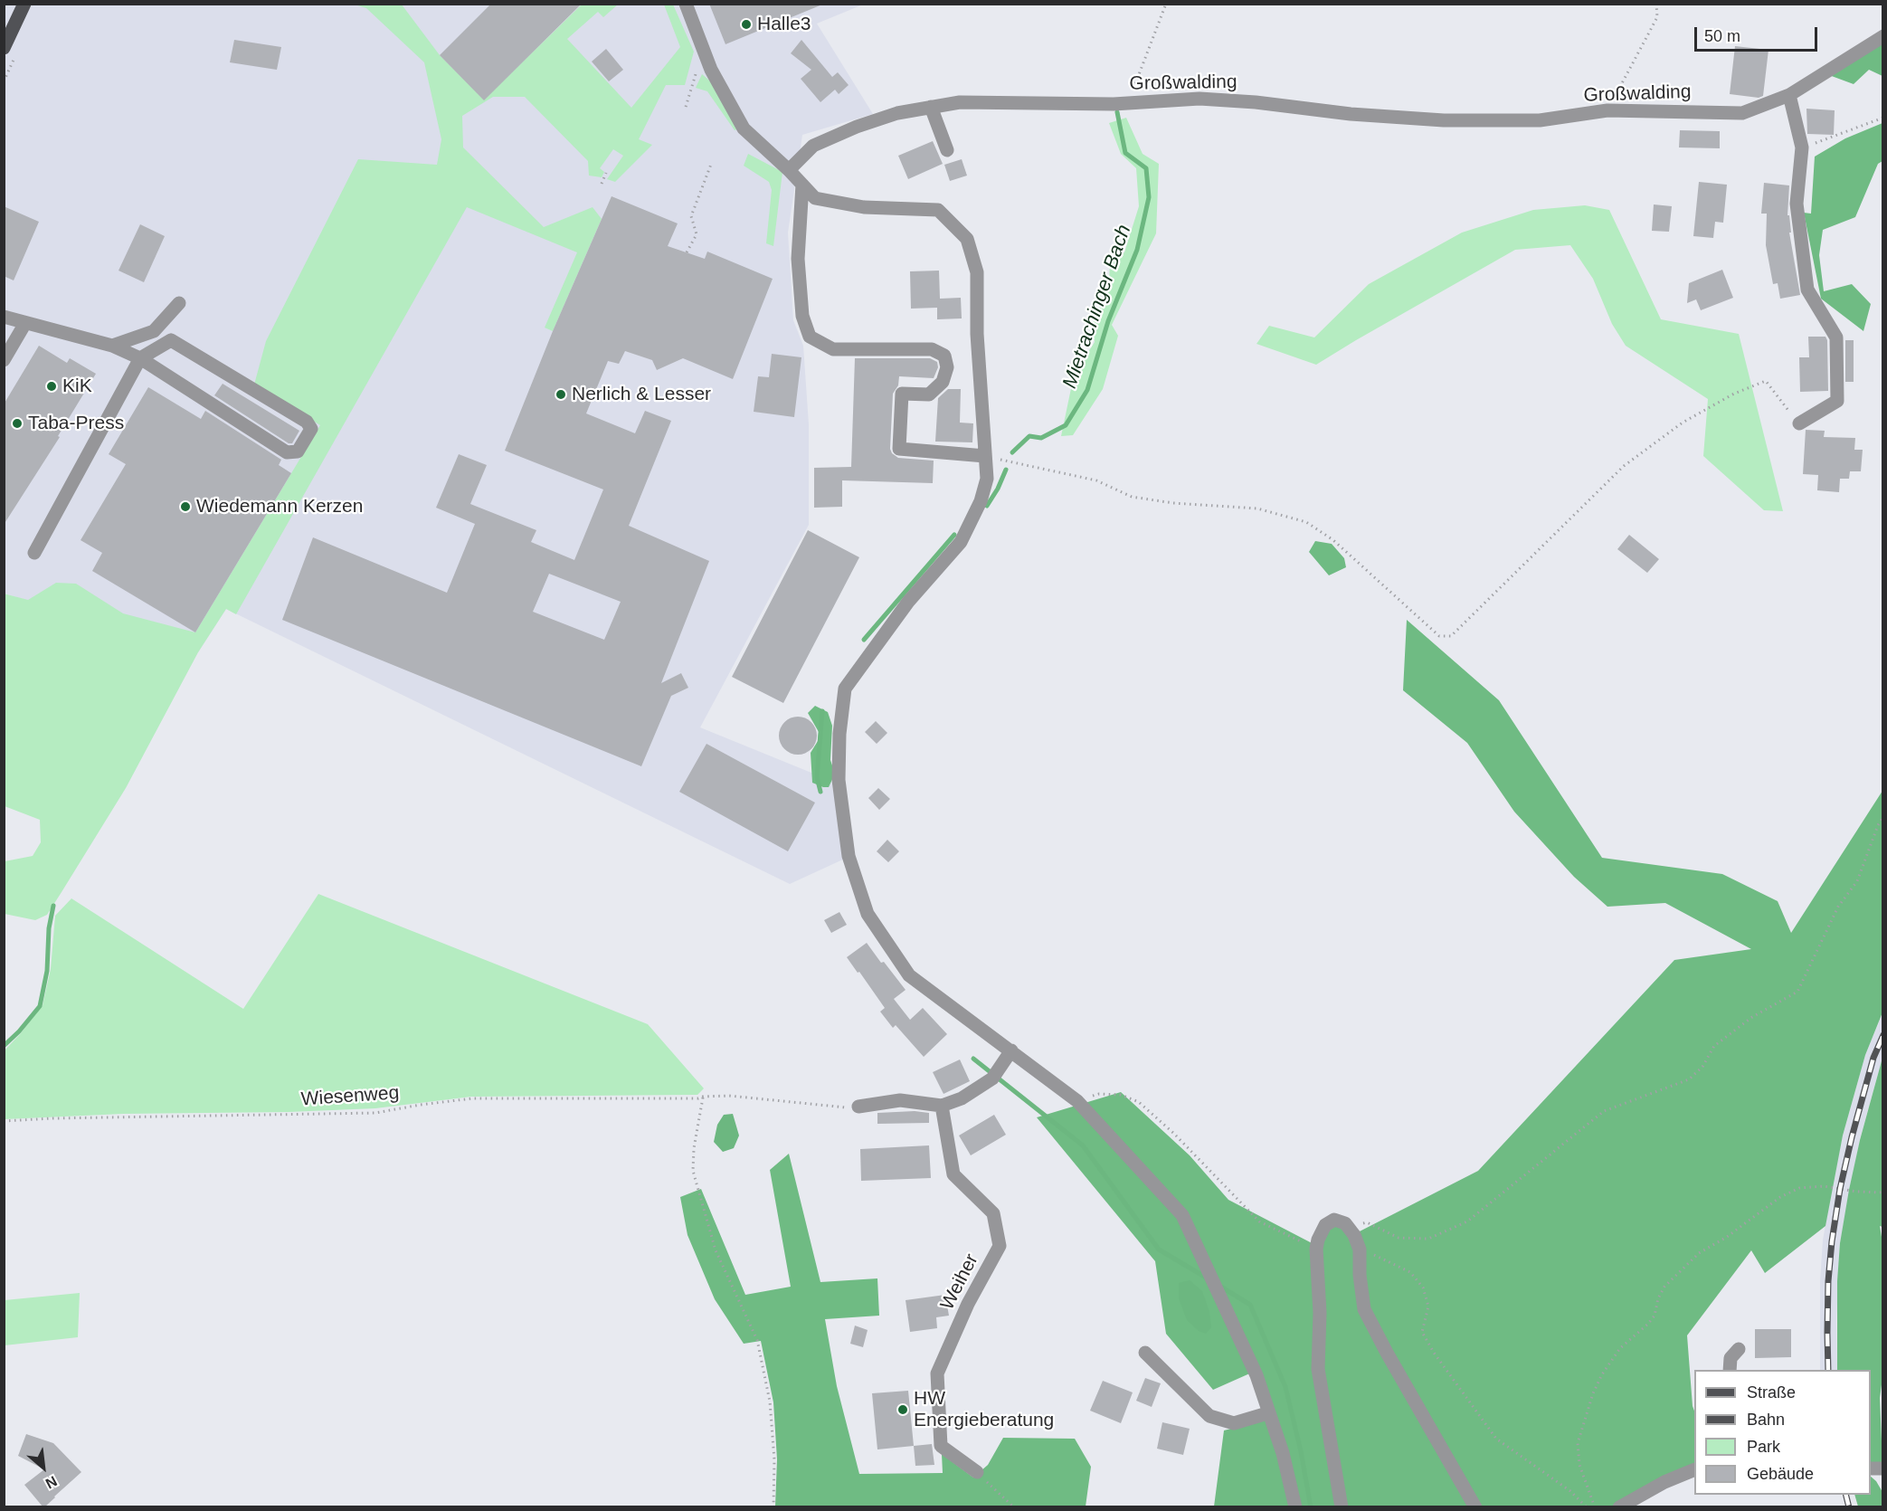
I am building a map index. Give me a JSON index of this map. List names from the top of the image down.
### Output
{
  "streets": {
    "street": ["Großwalding", "Weiher"],
    "path": ["Wiesenweg"]
  },
  "water": ["Mietrachinger Bach"],
  "places": [
    "Halle3",
    "KiK",
    "Nerlich & Lesser",
    "Taba-Press",
    "Wiedemann Kerzen",
    "HW Energieberatung"
  ],
  "legend": [
    "Straße",
    "Bahn",
    "Park",
    "Gebäude"
  ],
  "scale_bar": "50 m",
  "north": "bottom right"
}
